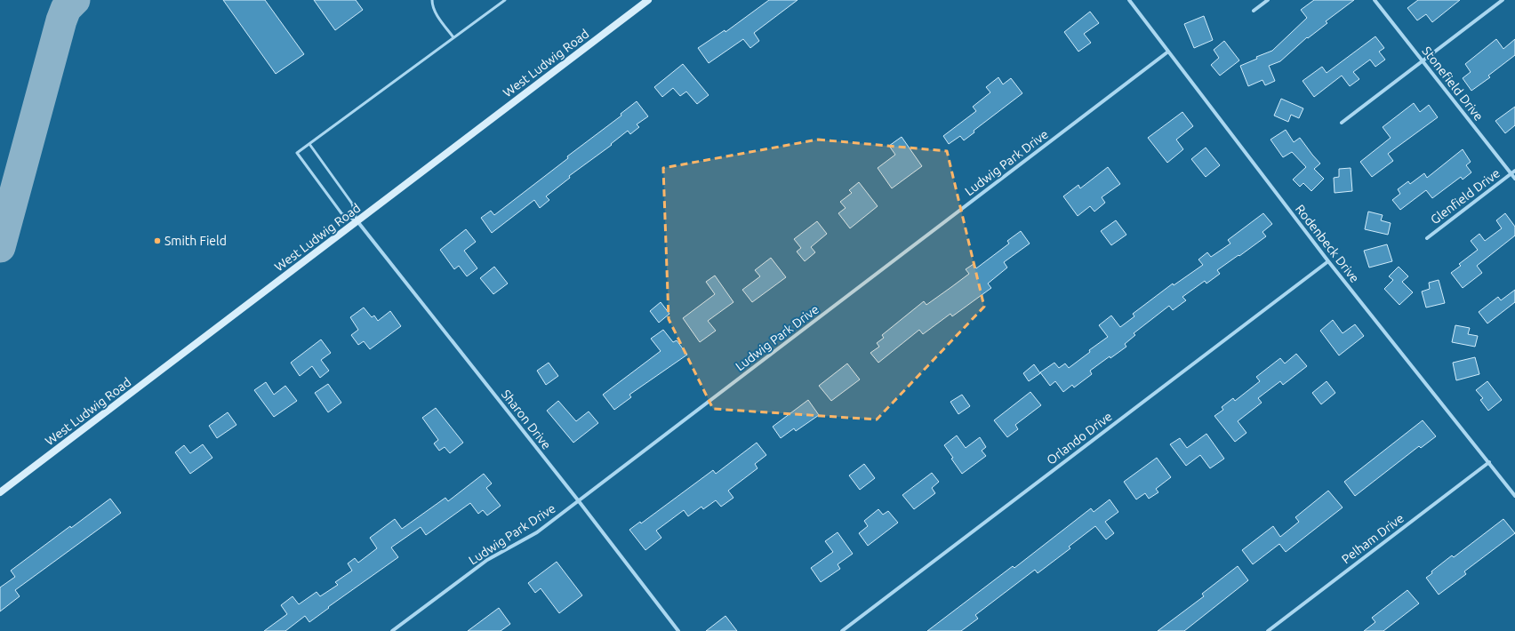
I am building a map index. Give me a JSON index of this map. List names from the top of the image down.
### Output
{
  "streets": {
    "main road": ["West Ludwig Road"],
    "street": [
      "Stonefield Drive",
      "Ludwig Park Drive",
      "Glenfield Drive",
      "Rodenbeck Drive",
      "Sharon Drive",
      "Orlando Drive",
      "Pelham Drive"
    ]
  },
  "crossings": [
    ["West Ludwig Road", "Sharon Drive"],
    ["Stonefield Drive", "Glenfield Drive"],
    ["Ludwig Park Drive", "Rodenbeck Drive"],
    ["Ludwig Park Drive", "Sharon Drive"],
    ["Rodenbeck Drive", "Orlando Drive"],
    ["Rodenbeck Drive", "Pelham Drive"]
  ],
  "places": ["Smith Field"]
}
